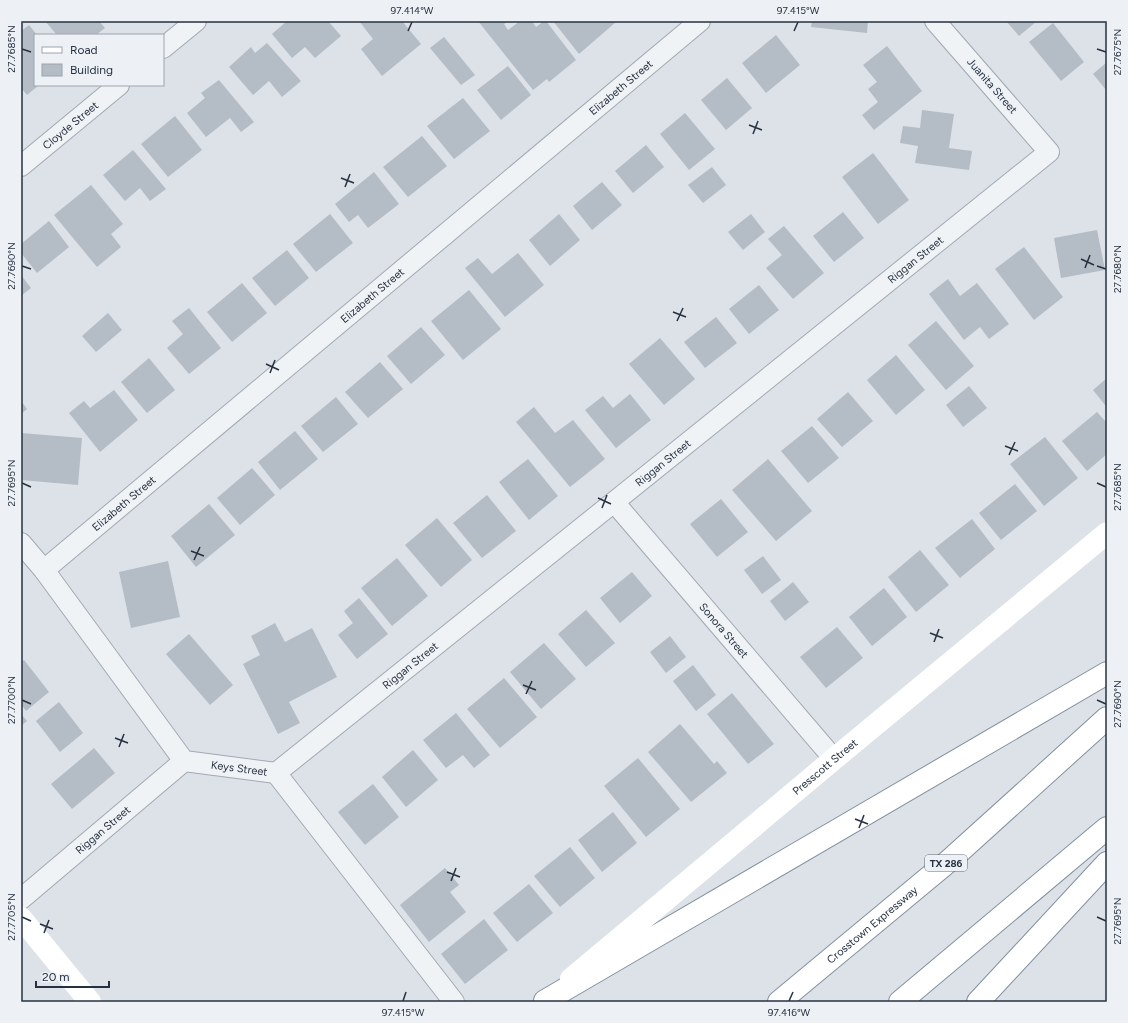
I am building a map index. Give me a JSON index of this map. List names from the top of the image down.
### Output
{
  "streets": {
    "main road": ["Presscott Street", "TX 286", "Crosstown Expressway"],
    "street": [
      "Juanita Street",
      "Elizabeth Street",
      "Cloyde Street",
      "Riggan Street",
      "Sonora Street",
      "Keys Street"
    ]
  },
  "crossings": [
    ["Juanita Street", "Riggan Street"],
    ["Riggan Street", "Sonora Street"],
    ["Riggan Street", "Keys Street"],
    ["Sonora Street", "Presscott Street"]
  ],
  "legend": ["Road", "Building"],
  "scale_bar": "20 m",
  "coordinates": [
    "97.414°W",
    "97.415°W",
    "27.7685°N",
    "27.7675°N",
    "27.7690°N",
    "27.7680°N",
    "27.7695°N",
    "27.7700°N",
    "27.7705°N",
    "97.416°W"
  ]
}
